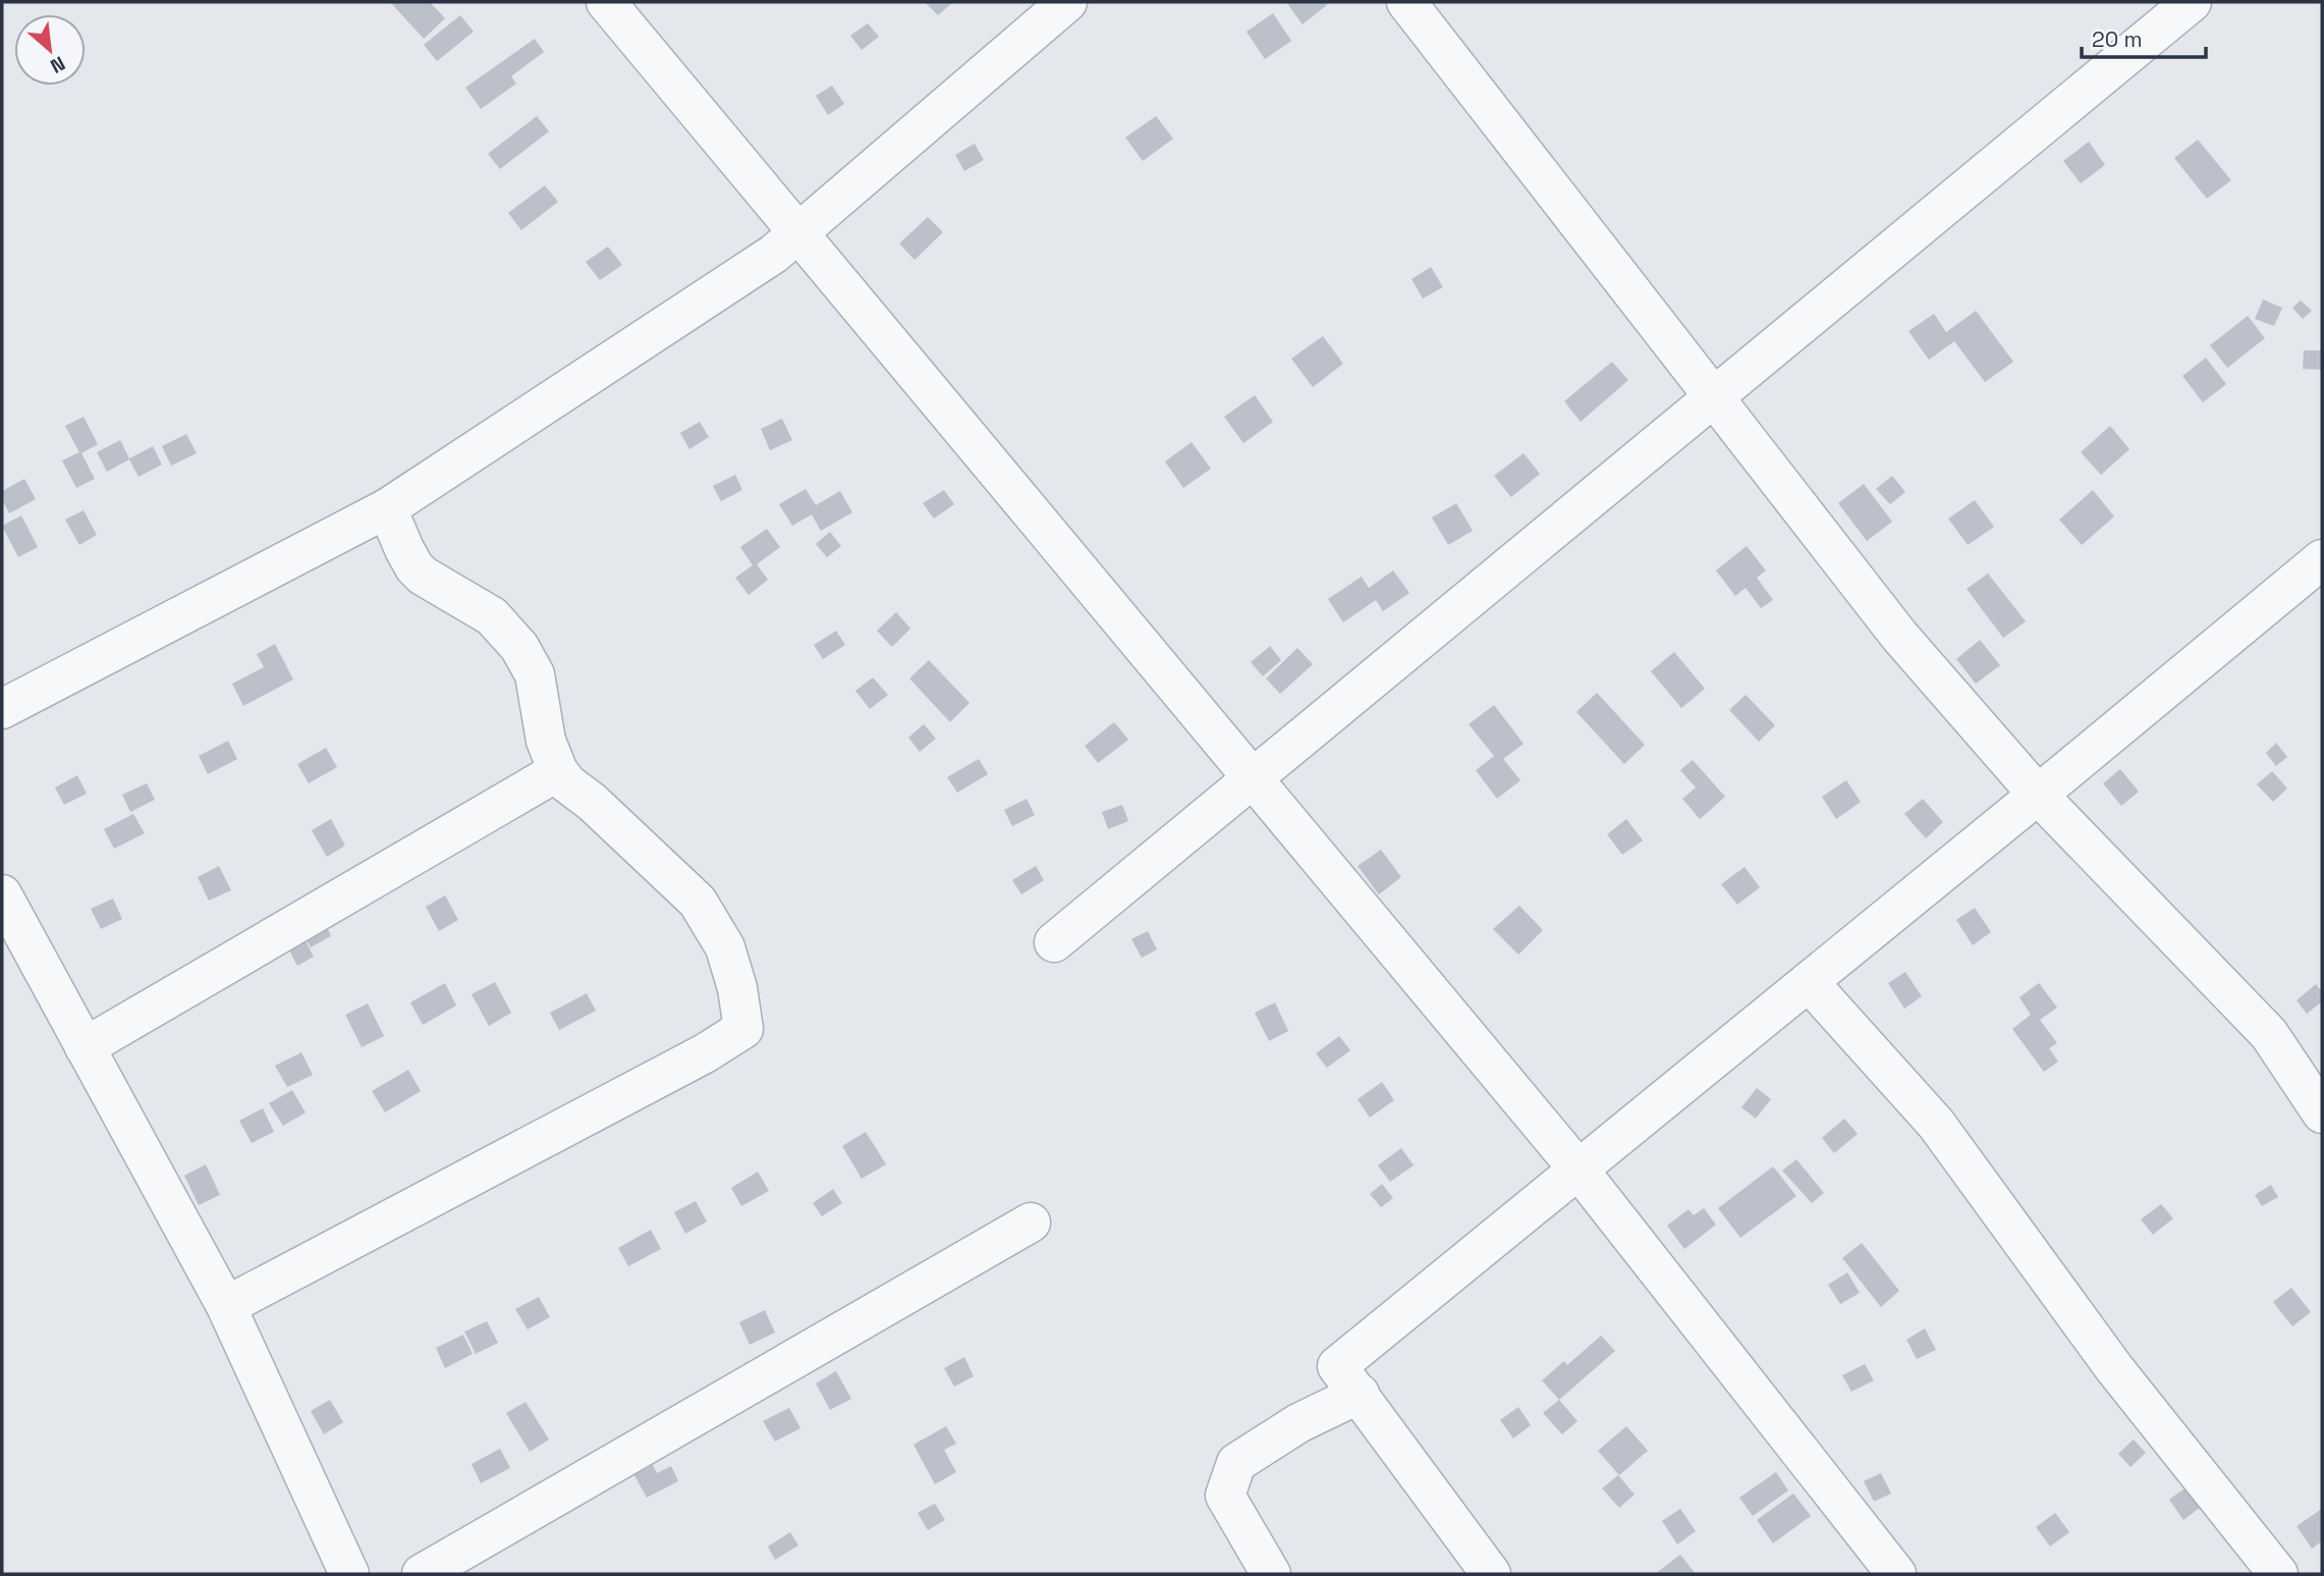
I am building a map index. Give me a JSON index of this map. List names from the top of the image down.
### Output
{
  "scale_bar": "20 m",
  "north": "bottom right"
}
